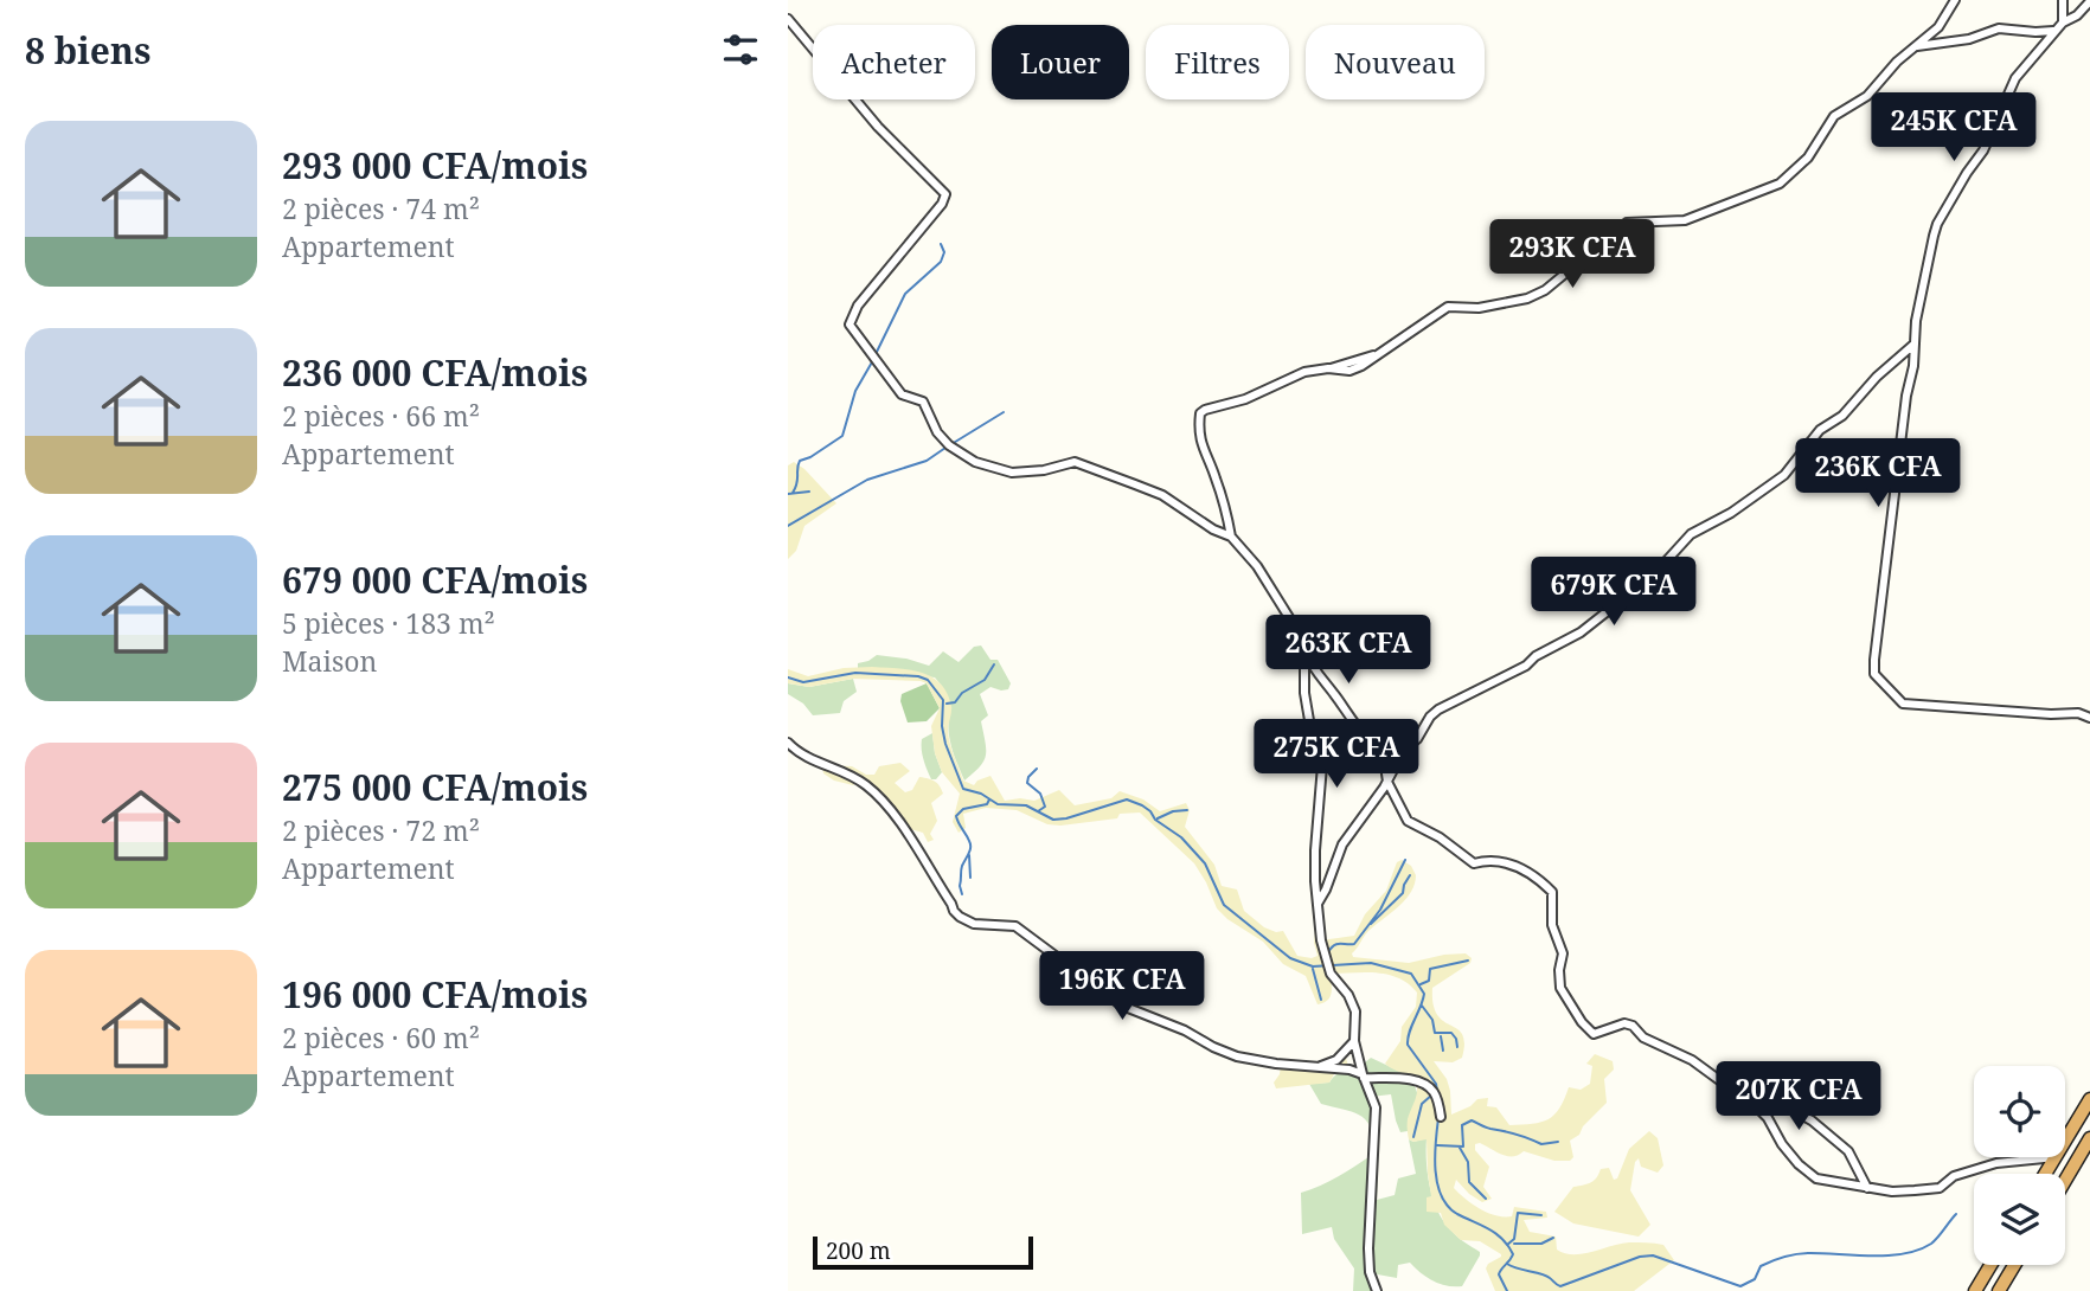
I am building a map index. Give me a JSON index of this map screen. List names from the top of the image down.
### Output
{
  "scale_bar": "200 m",
  "page": {
    "heading": "8 biens",
    "chip": [
      "Acheter",
      "Louer",
      "Filtres",
      "Nouveau"
    ],
    "price": [
      "245K CFA",
      "293K CFA",
      "236K CFA",
      "679K CFA",
      "263K CFA",
      "275K CFA",
      "196K CFA",
      "207K CFA"
    ],
    "list": [
      {
        "name": "293 000 CFA/mois",
        "note": "2 pièces · 74 m² · Appartement"
      },
      {
        "name": "236 000 CFA/mois",
        "note": "2 pièces · 66 m² · Appartement"
      },
      {
        "name": "679 000 CFA/mois",
        "note": "5 pièces · 183 m² · Maison"
      },
      {
        "name": "275 000 CFA/mois",
        "note": "2 pièces · 72 m² · Appartement"
      },
      {
        "name": "196 000 CFA/mois",
        "note": "2 pièces · 60 m² · Appartement"
      }
    ],
    "scale": "200 m"
  }
}
